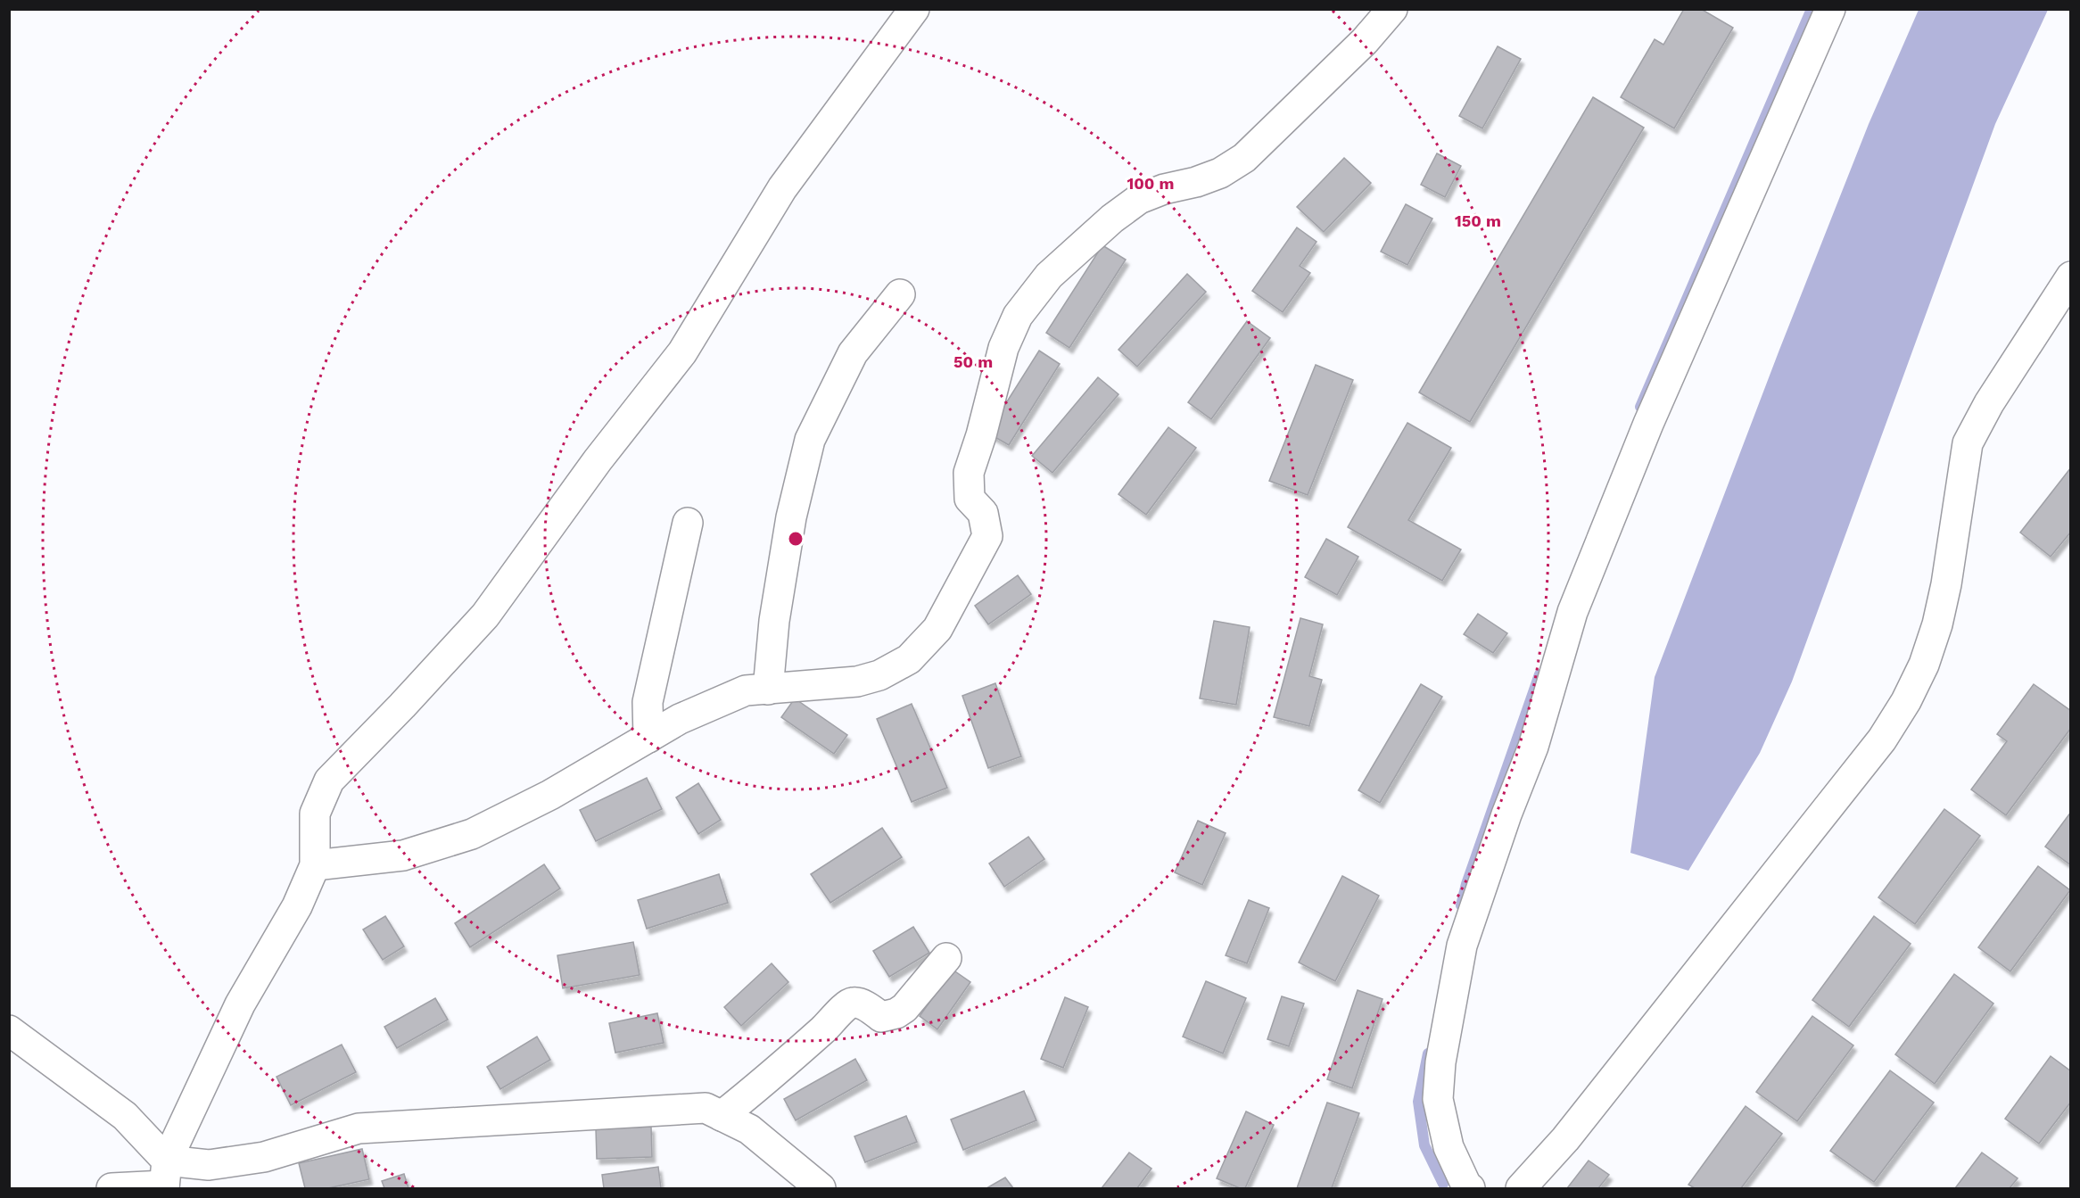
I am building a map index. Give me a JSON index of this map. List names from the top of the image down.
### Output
{
  "rings": ["100 m", "150 m", "50 m"]
}
